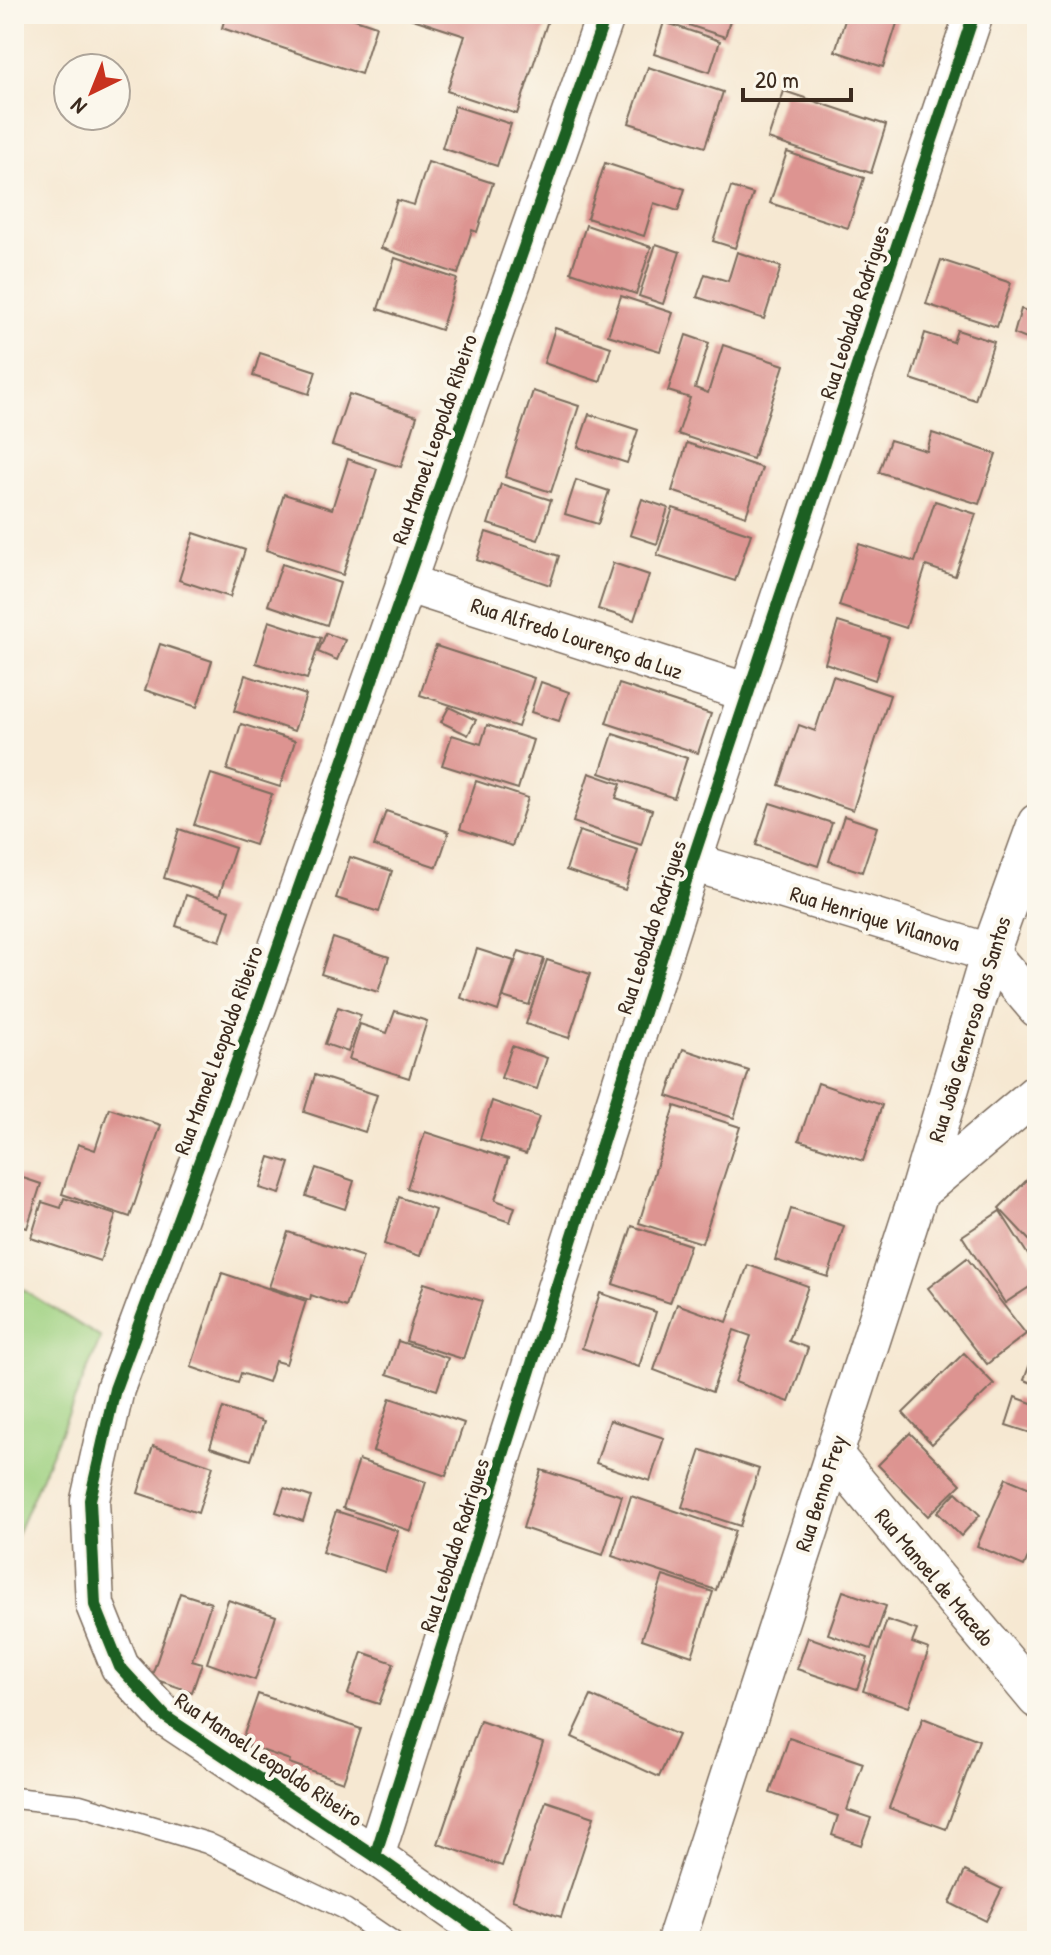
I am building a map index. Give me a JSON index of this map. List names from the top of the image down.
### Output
{
  "streets": {
    "street": [
      "Rua Leobaldo Rodrigues",
      "Rua Manoel Leopoldo Ribeiro",
      "Rua Alfredo Lourenço da Luz",
      "Rua Henrique Vilanova",
      "Rua João Generoso dos Santos",
      "Rua Benno Frey",
      "Rua Manoel de Macedo"
    ]
  },
  "crossings": [
    ["Rua Leobaldo Rodrigues", "Rua Manoel Leopoldo Ribeiro"],
    ["Rua Leobaldo Rodrigues", "Rua Alfredo Lourenço da Luz"],
    ["Rua Leobaldo Rodrigues", "Rua Henrique Vilanova"],
    ["Rua Manoel Leopoldo Ribeiro", "Rua Alfredo Lourenço da Luz"],
    ["Rua Henrique Vilanova", "Rua João Generoso dos Santos"],
    ["Rua João Generoso dos Santos", "Rua Benno Frey"],
    ["Rua Benno Frey", "Rua Manoel de Macedo"]
  ],
  "scale_bar": "20 m",
  "north": "bottom left"
}
